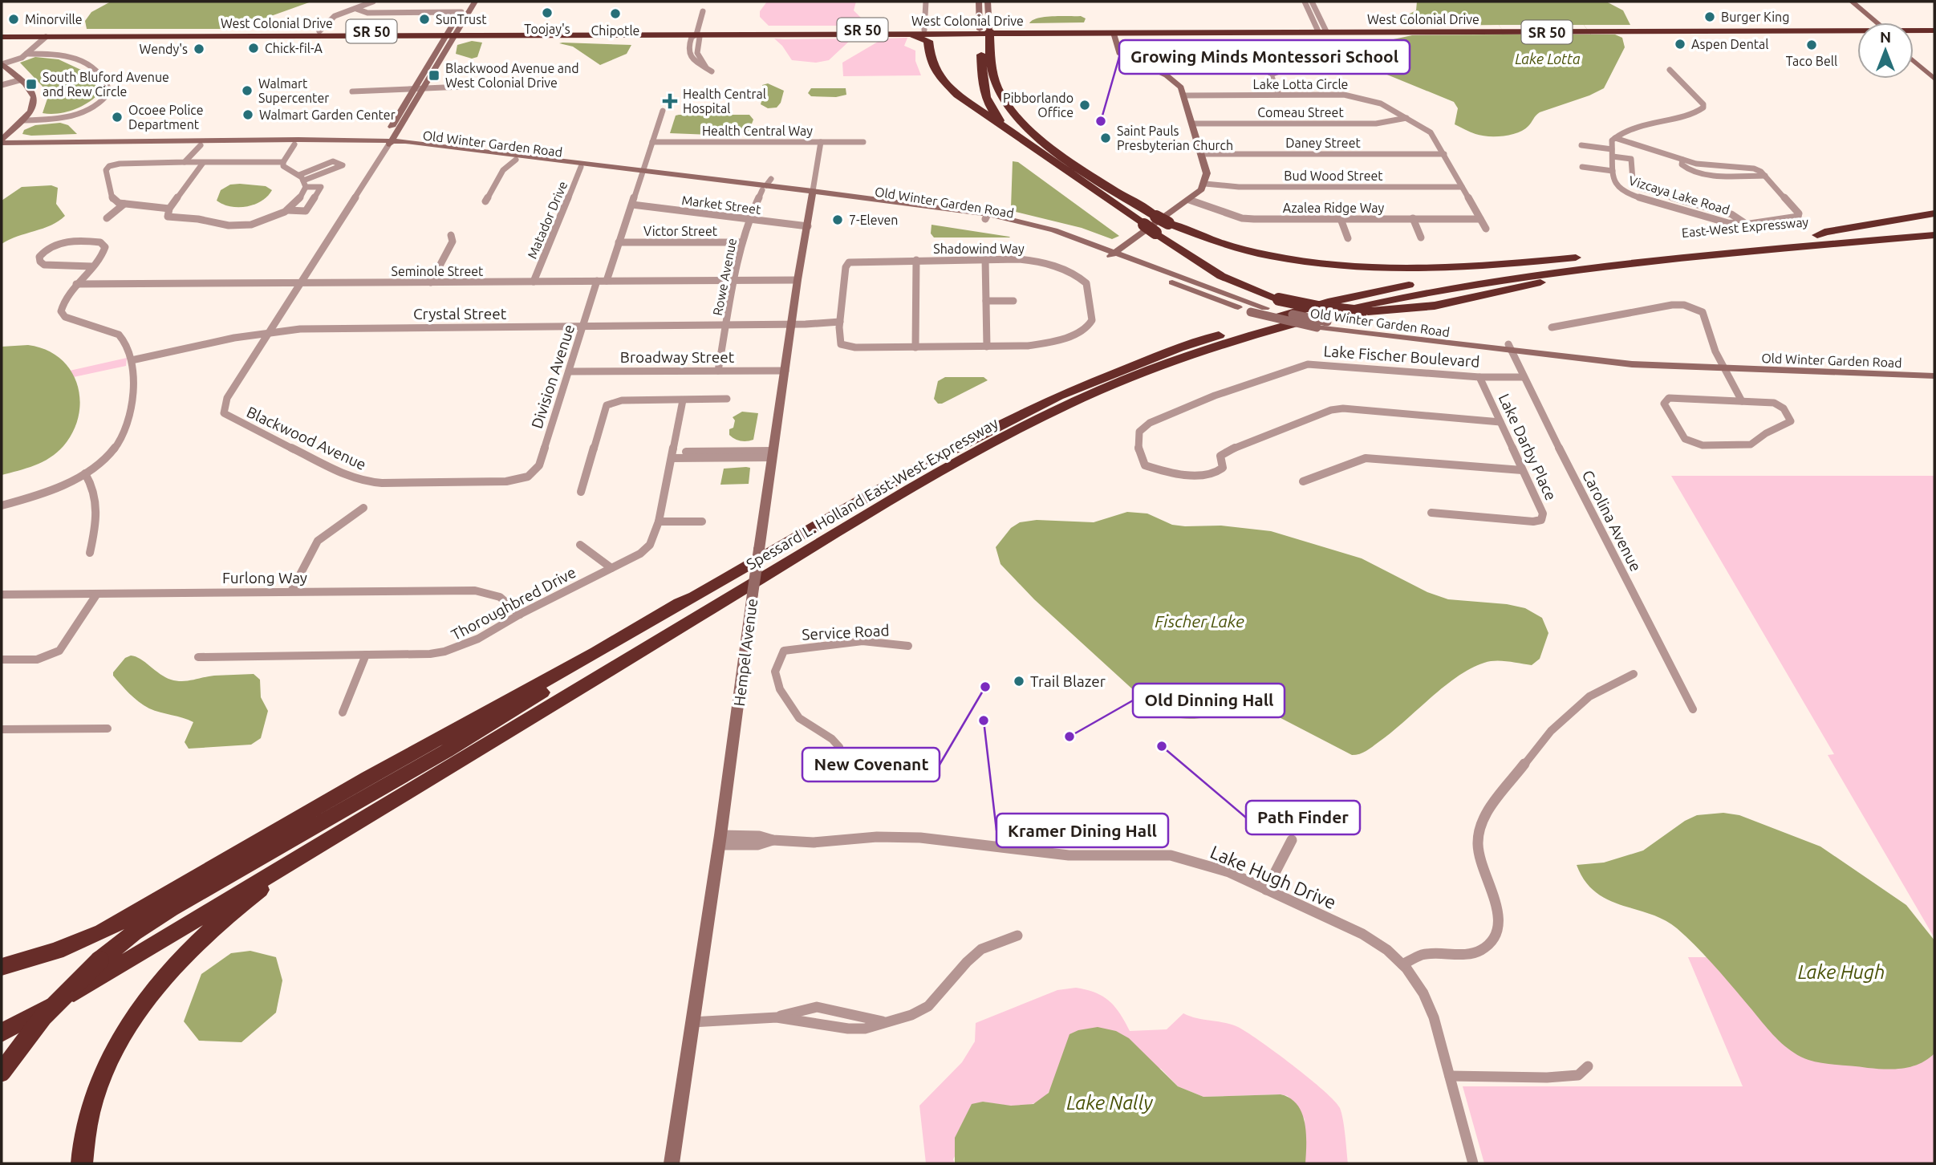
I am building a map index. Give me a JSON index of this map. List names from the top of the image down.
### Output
{
  "streets": {
    "highway": [
      "West Colonial Drive",
      "SR 50",
      "East-West Expressway",
      "Spessard L. Holland East-West Expressway"
    ],
    "main road": ["Old Winter Garden Road", "Blackwood Avenue", "Hempel Avenue"],
    "street": [
      "Lake Lotta Circle",
      "Comeau Street",
      "Health Central Way",
      "Daney Street",
      "Bud Wood Street",
      "Vizcaya Lake Road",
      "Market Street",
      "Azalea Ridge Way",
      "Matador Drive",
      "Victor Street",
      "Shadowind Way",
      "Seminole Street",
      "Rowe Avenue",
      "Crystal Street",
      "Lake Fischer Boulevard",
      "Broadway Street",
      "Division Avenue",
      "Lake Darby Place",
      "Carolina Avenue",
      "Furlong Way",
      "Thoroughbred Drive",
      "Service Road",
      "Lake Hugh Drive"
    ]
  },
  "crossings": [
    ["West Colonial Drive", "Blackwood Avenue"],
    ["Lake Lotta Circle", "Comeau Street"],
    ["Lake Lotta Circle", "Daney Street"],
    ["Lake Lotta Circle", "Bud Wood Street"],
    ["Lake Lotta Circle", "Azalea Ridge Way"],
    ["Health Central Way", "Hempel Avenue"],
    ["Old Winter Garden Road", "Matador Drive"],
    ["Old Winter Garden Road", "Rowe Avenue"],
    ["Old Winter Garden Road", "Blackwood Avenue"],
    ["Old Winter Garden Road", "Carolina Avenue"],
    ["Old Winter Garden Road", "Hempel Avenue"],
    ["Market Street", "Rowe Avenue"],
    ["Market Street", "Hempel Avenue"],
    ["Matador Drive", "Seminole Street"],
    ["East-West Expressway", "Spessard L. Holland East-West Expressway"],
    ["Victor Street", "Rowe Avenue"],
    ["Seminole Street", "Rowe Avenue"],
    ["Seminole Street", "Division Avenue"],
    ["Seminole Street", "Blackwood Avenue"],
    ["Seminole Street", "Hempel Avenue"],
    ["Rowe Avenue", "Crystal Street"],
    ["Rowe Avenue", "Broadway Street"],
    ["Crystal Street", "Division Avenue"],
    ["Crystal Street", "Blackwood Avenue"],
    ["Crystal Street", "Hempel Avenue"],
    ["Lake Fischer Boulevard", "Lake Darby Place"],
    ["Lake Fischer Boulevard", "Carolina Avenue"],
    ["Broadway Street", "Division Avenue"],
    ["Broadway Street", "Hempel Avenue"],
    ["Division Avenue", "Blackwood Avenue"],
    ["Furlong Way", "Thoroughbred Drive"],
    ["Hempel Avenue", "Lake Hugh Drive"]
  ],
  "water": [
    "Lake Lotta",
    "Fischer Lake",
    "Lake Hugh",
    "Lake Nally"
  ],
  "places": {
    "other": [
      "Toojay's",
      "Chipotle",
      "Burger King",
      "Minorville",
      "SunTrust",
      "Aspen Dental",
      "Taco Bell",
      "Chick-fil-A",
      "Wendy's",
      "Walmart Supercenter",
      "Pibborlando Office",
      "Walmart Garden Center",
      "Ocoee Police Department",
      "Growing Minds Montessori School",
      "Saint Pauls Presbyterian Church",
      "7-Eleven",
      "Trail Blazer",
      "New Covenant",
      "Kramer Dining Hall",
      "Old Dinning Hall",
      "Path Finder"
    ],
    "transit": ["Blackwood Avenue and West Colonial Drive", "South Bluford Avenue and Rew Circle"],
    "health": ["Health Central Hospital"]
  },
  "north": "top"
}
